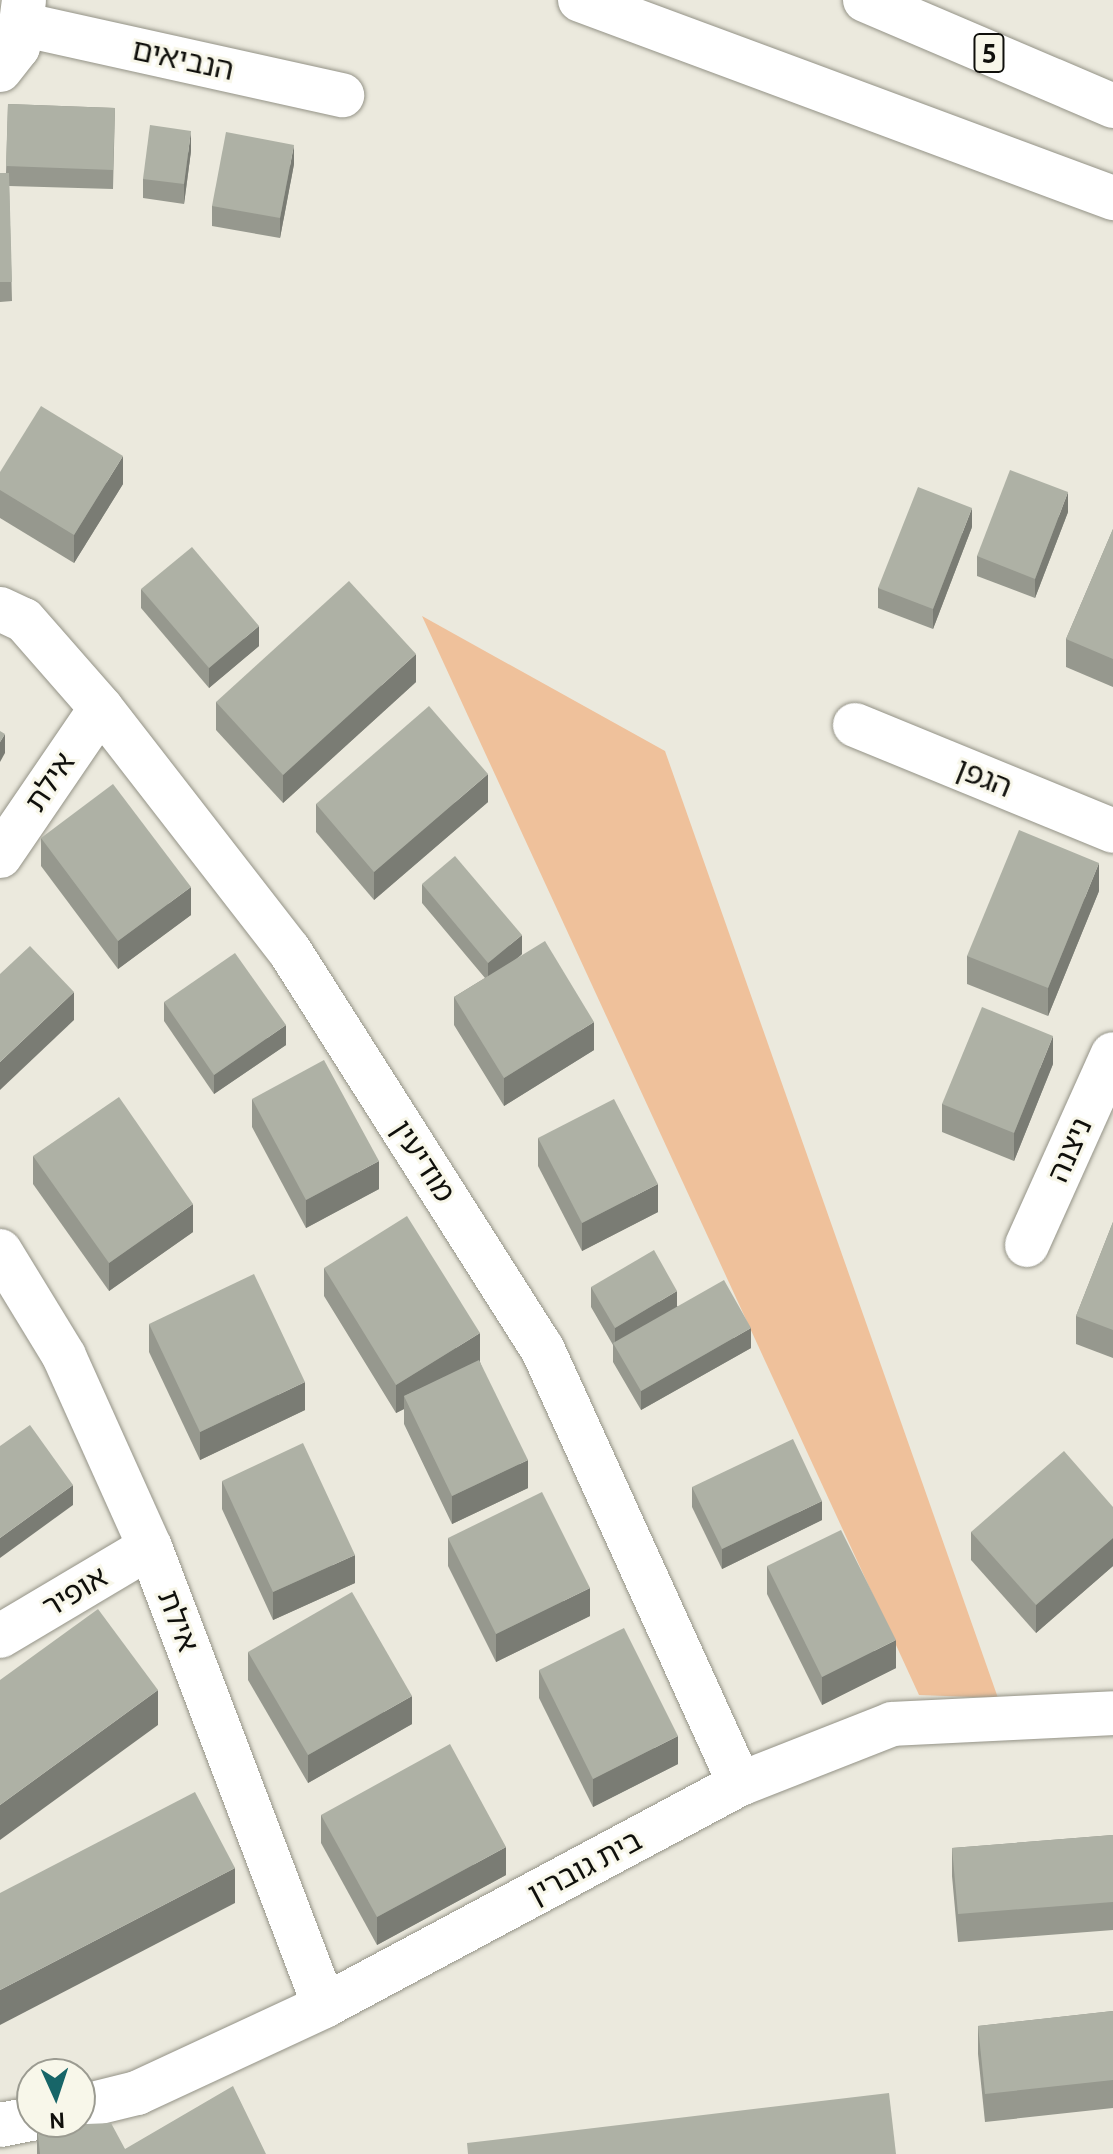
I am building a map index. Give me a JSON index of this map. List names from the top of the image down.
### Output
{
  "streets": {
    "main road": [
      "5",
      "הנביאים",
      "הגפן",
      "אילת",
      "ניצנה",
      "מודיעין",
      "אופיר",
      "בית גוברין"
    ]
  },
  "crossings": [
    ["אילת", "מודיעין"],
    ["אילת", "אופיר"],
    ["אילת", "בית גוברין"],
    ["מודיעין", "בית גוברין"]
  ],
  "north": "bottom"
}
